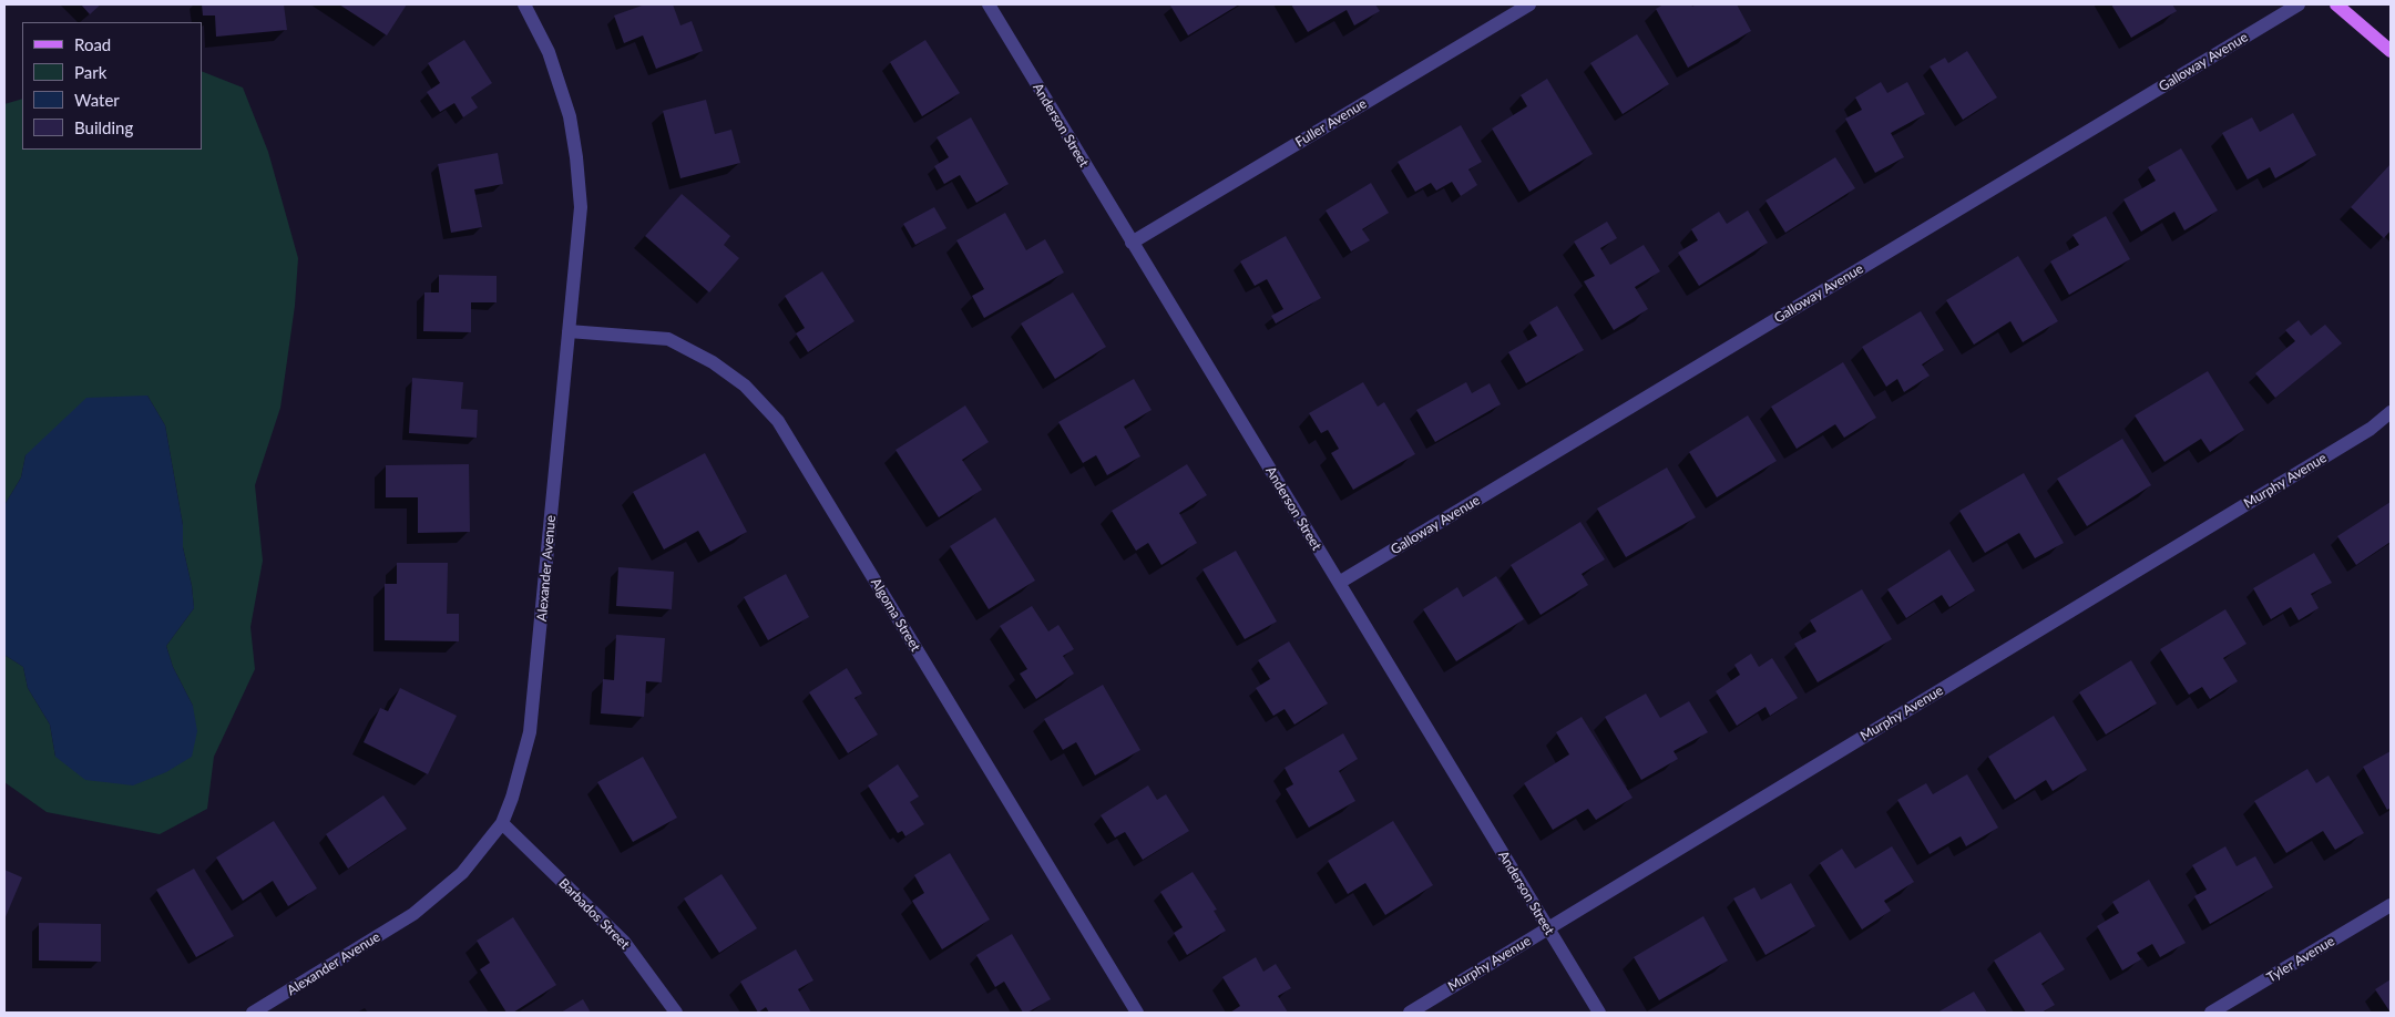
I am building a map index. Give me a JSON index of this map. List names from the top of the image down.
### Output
{
  "streets": {
    "street": [
      "Galloway Avenue",
      "Fuller Avenue",
      "Anderson Street",
      "Murphy Avenue",
      "Alexander Avenue",
      "Algoma Street",
      "Barbados Street",
      "Tyler Avenue"
    ]
  },
  "crossings": [
    ["Galloway Avenue", "Anderson Street"],
    ["Fuller Avenue", "Anderson Street"],
    ["Anderson Street", "Murphy Avenue"],
    ["Alexander Avenue", "Algoma Street"],
    ["Alexander Avenue", "Barbados Street"]
  ],
  "legend": [
    "Road",
    "Park",
    "Water",
    "Building"
  ]
}
